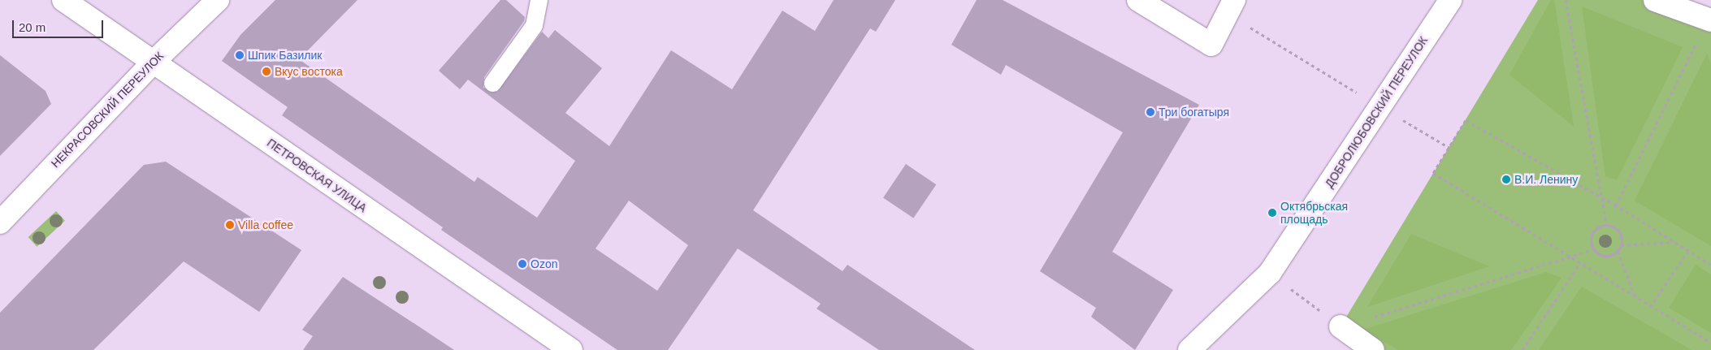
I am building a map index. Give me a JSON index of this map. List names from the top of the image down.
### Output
{
  "streets": {
    "street": ["НЕКРАСОВСКИЙ ПЕРЕУЛОК", "ДОБРОЛЮБОВСКИЙ ПЕРЕУЛОК", "ПЕТРОВСКАЯ УЛИЦА"]
  },
  "crossings": [
    ["НЕКРАСОВСКИЙ ПЕРЕУЛОК", "ПЕТРОВСКАЯ УЛИЦА"]
  ],
  "places": [
    "Шпик Базилик",
    "Вкус востока",
    "Три богатыря",
    "В.И. Ленину",
    "Октябрьская площадь",
    "Villa coffee",
    "Ozon"
  ],
  "scale_bar": "20 m"
}
